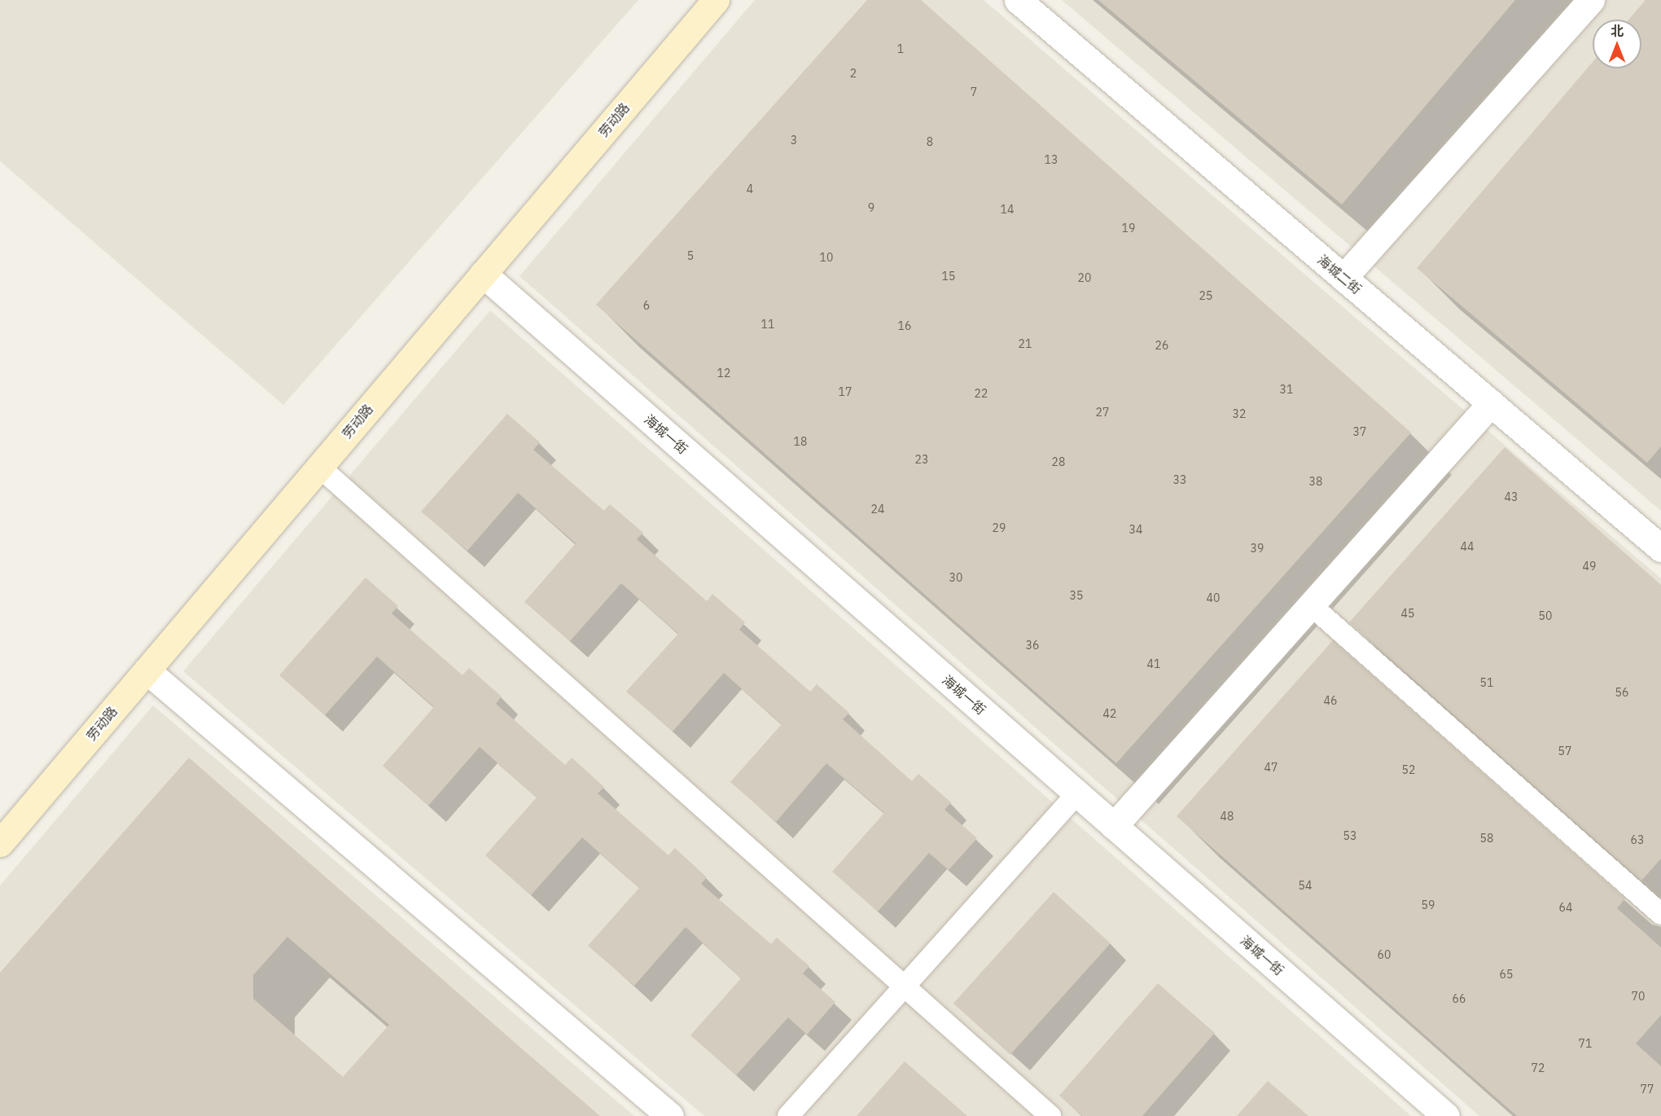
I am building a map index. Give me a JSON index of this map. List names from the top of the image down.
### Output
{
  "streets": {
    "street": ["劳动路", "海城二街", "海城一街"]
  },
  "crossings": [
    ["劳动路", "海城一街"]
  ],
  "house_numbers": [
    "1",
    "2",
    "7",
    "3",
    "8",
    "13",
    "4",
    "9",
    "14",
    "19",
    "5",
    "10",
    "15",
    "20",
    "25",
    "6",
    "11",
    "16",
    "21",
    "26",
    "12",
    "31",
    "17",
    "22",
    "27",
    "32",
    "37",
    "18",
    "23",
    "28",
    "33",
    "38",
    "43",
    "24",
    "29",
    "34",
    "44",
    "39",
    "49",
    "30",
    "35",
    "40",
    "45",
    "50",
    "36",
    "41",
    "51",
    "56",
    "46",
    "42",
    "57",
    "47",
    "52",
    "48",
    "53",
    "58",
    "63",
    "54",
    "59",
    "64",
    "60",
    "65",
    "70",
    "66",
    "71",
    "72",
    "77"
  ],
  "north": "top"
}
